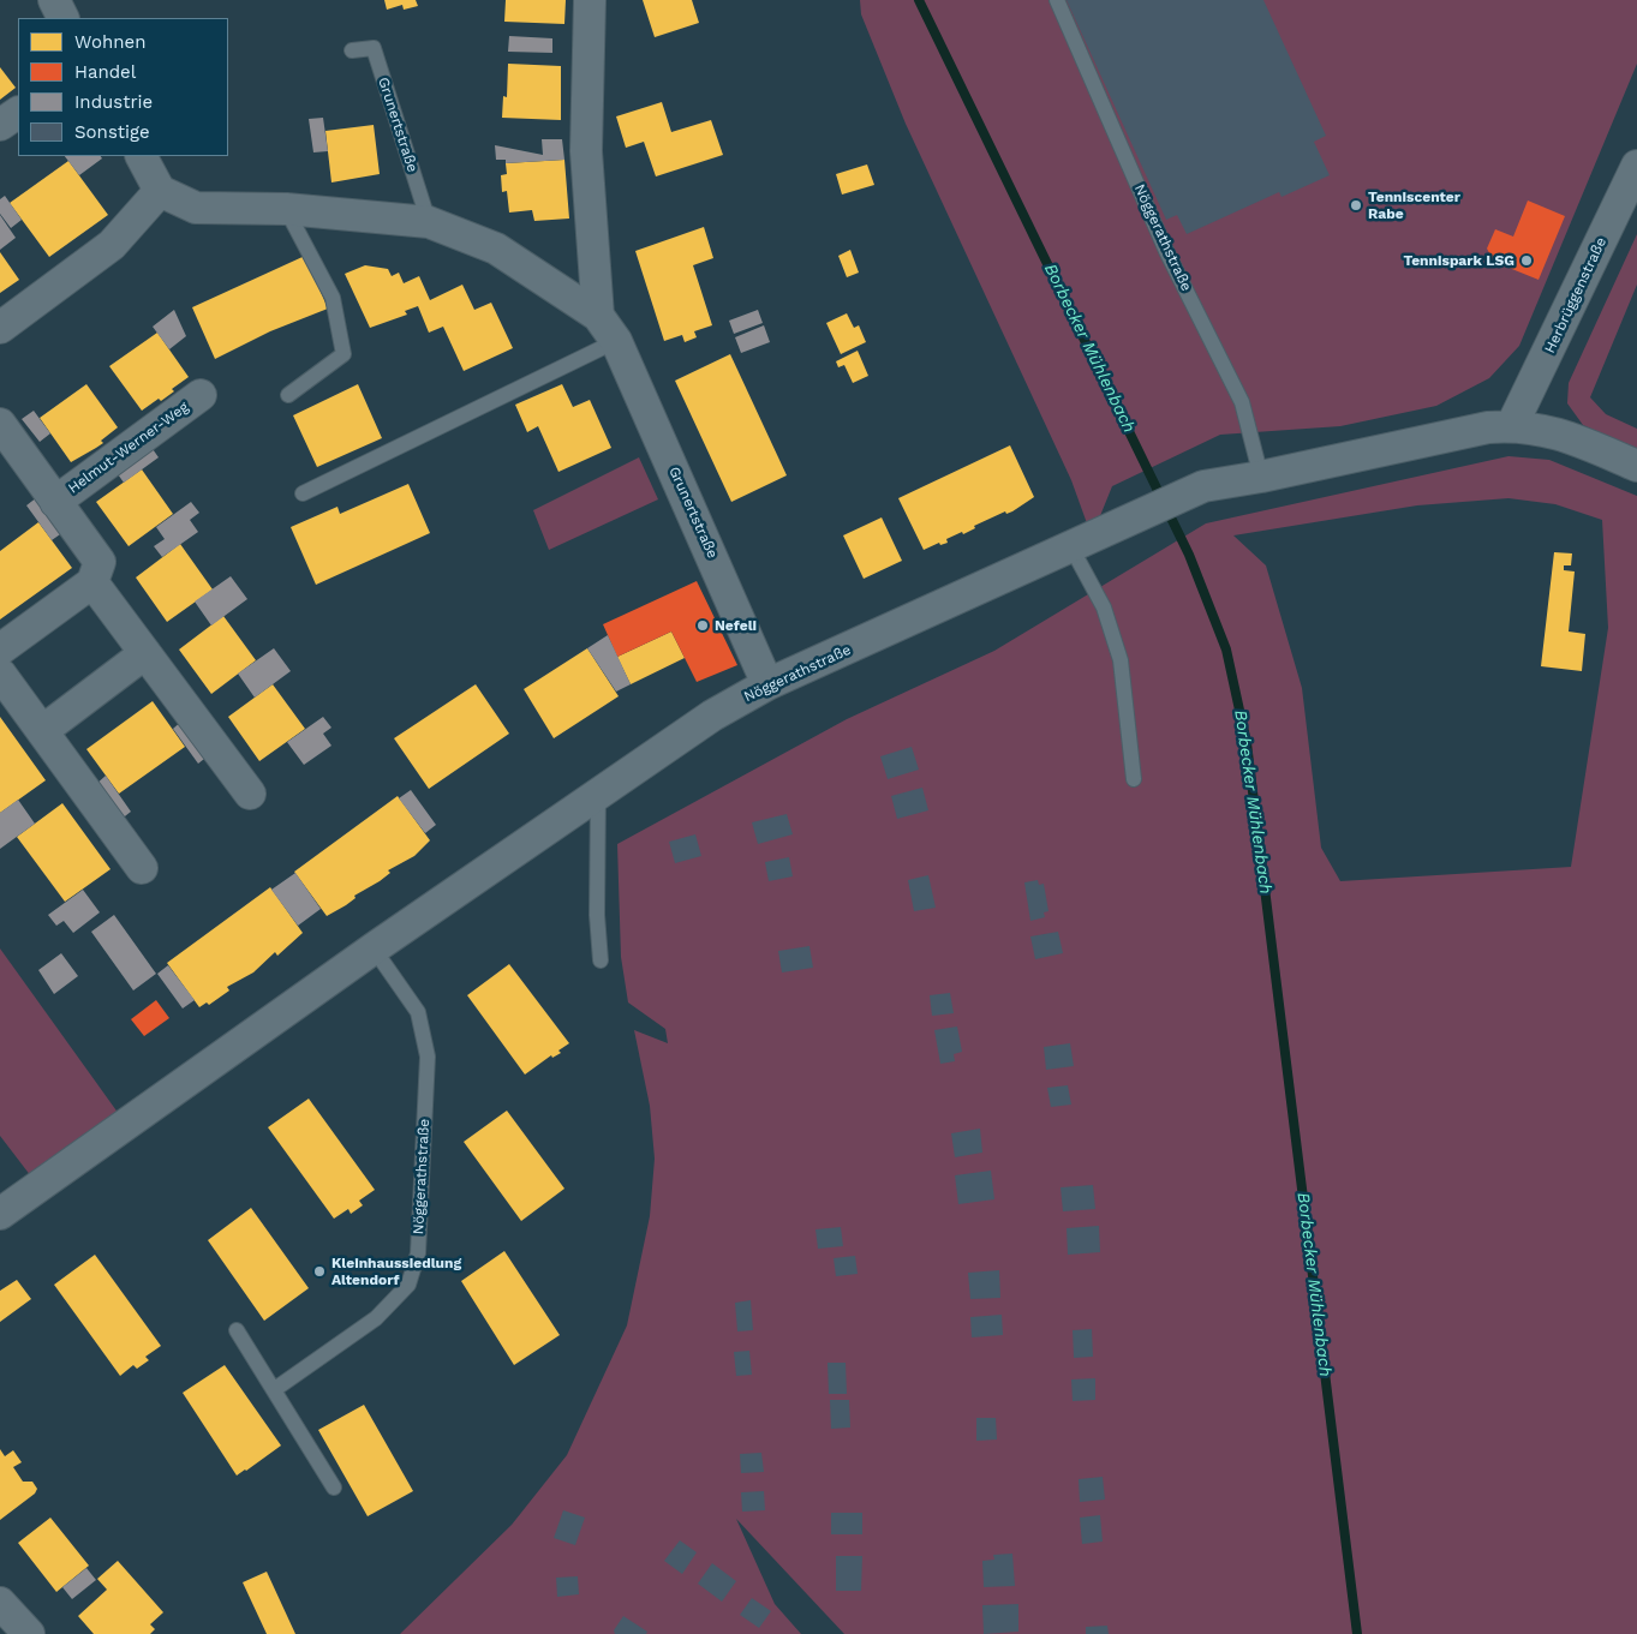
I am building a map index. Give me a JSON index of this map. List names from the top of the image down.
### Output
{
  "streets": {
    "street": [
      "Grunertstraße",
      "Nöggerathstraße",
      "Herbrüggenstraße",
      "Helmut-Werner-Weg"
    ]
  },
  "crossings": [
    ["Grunertstraße", "Nöggerathstraße"],
    ["Nöggerathstraße", "Herbrüggenstraße"]
  ],
  "water": ["Borbecker Mühlenbach"],
  "places": [
    "Tenniscenter Rabe",
    "Tennispark LSG",
    "Nefeli",
    "Kleinhaussiedlung Altendorf"
  ],
  "legend": [
    "Wohnen",
    "Handel",
    "Industrie",
    "Sonstige"
  ]
}
